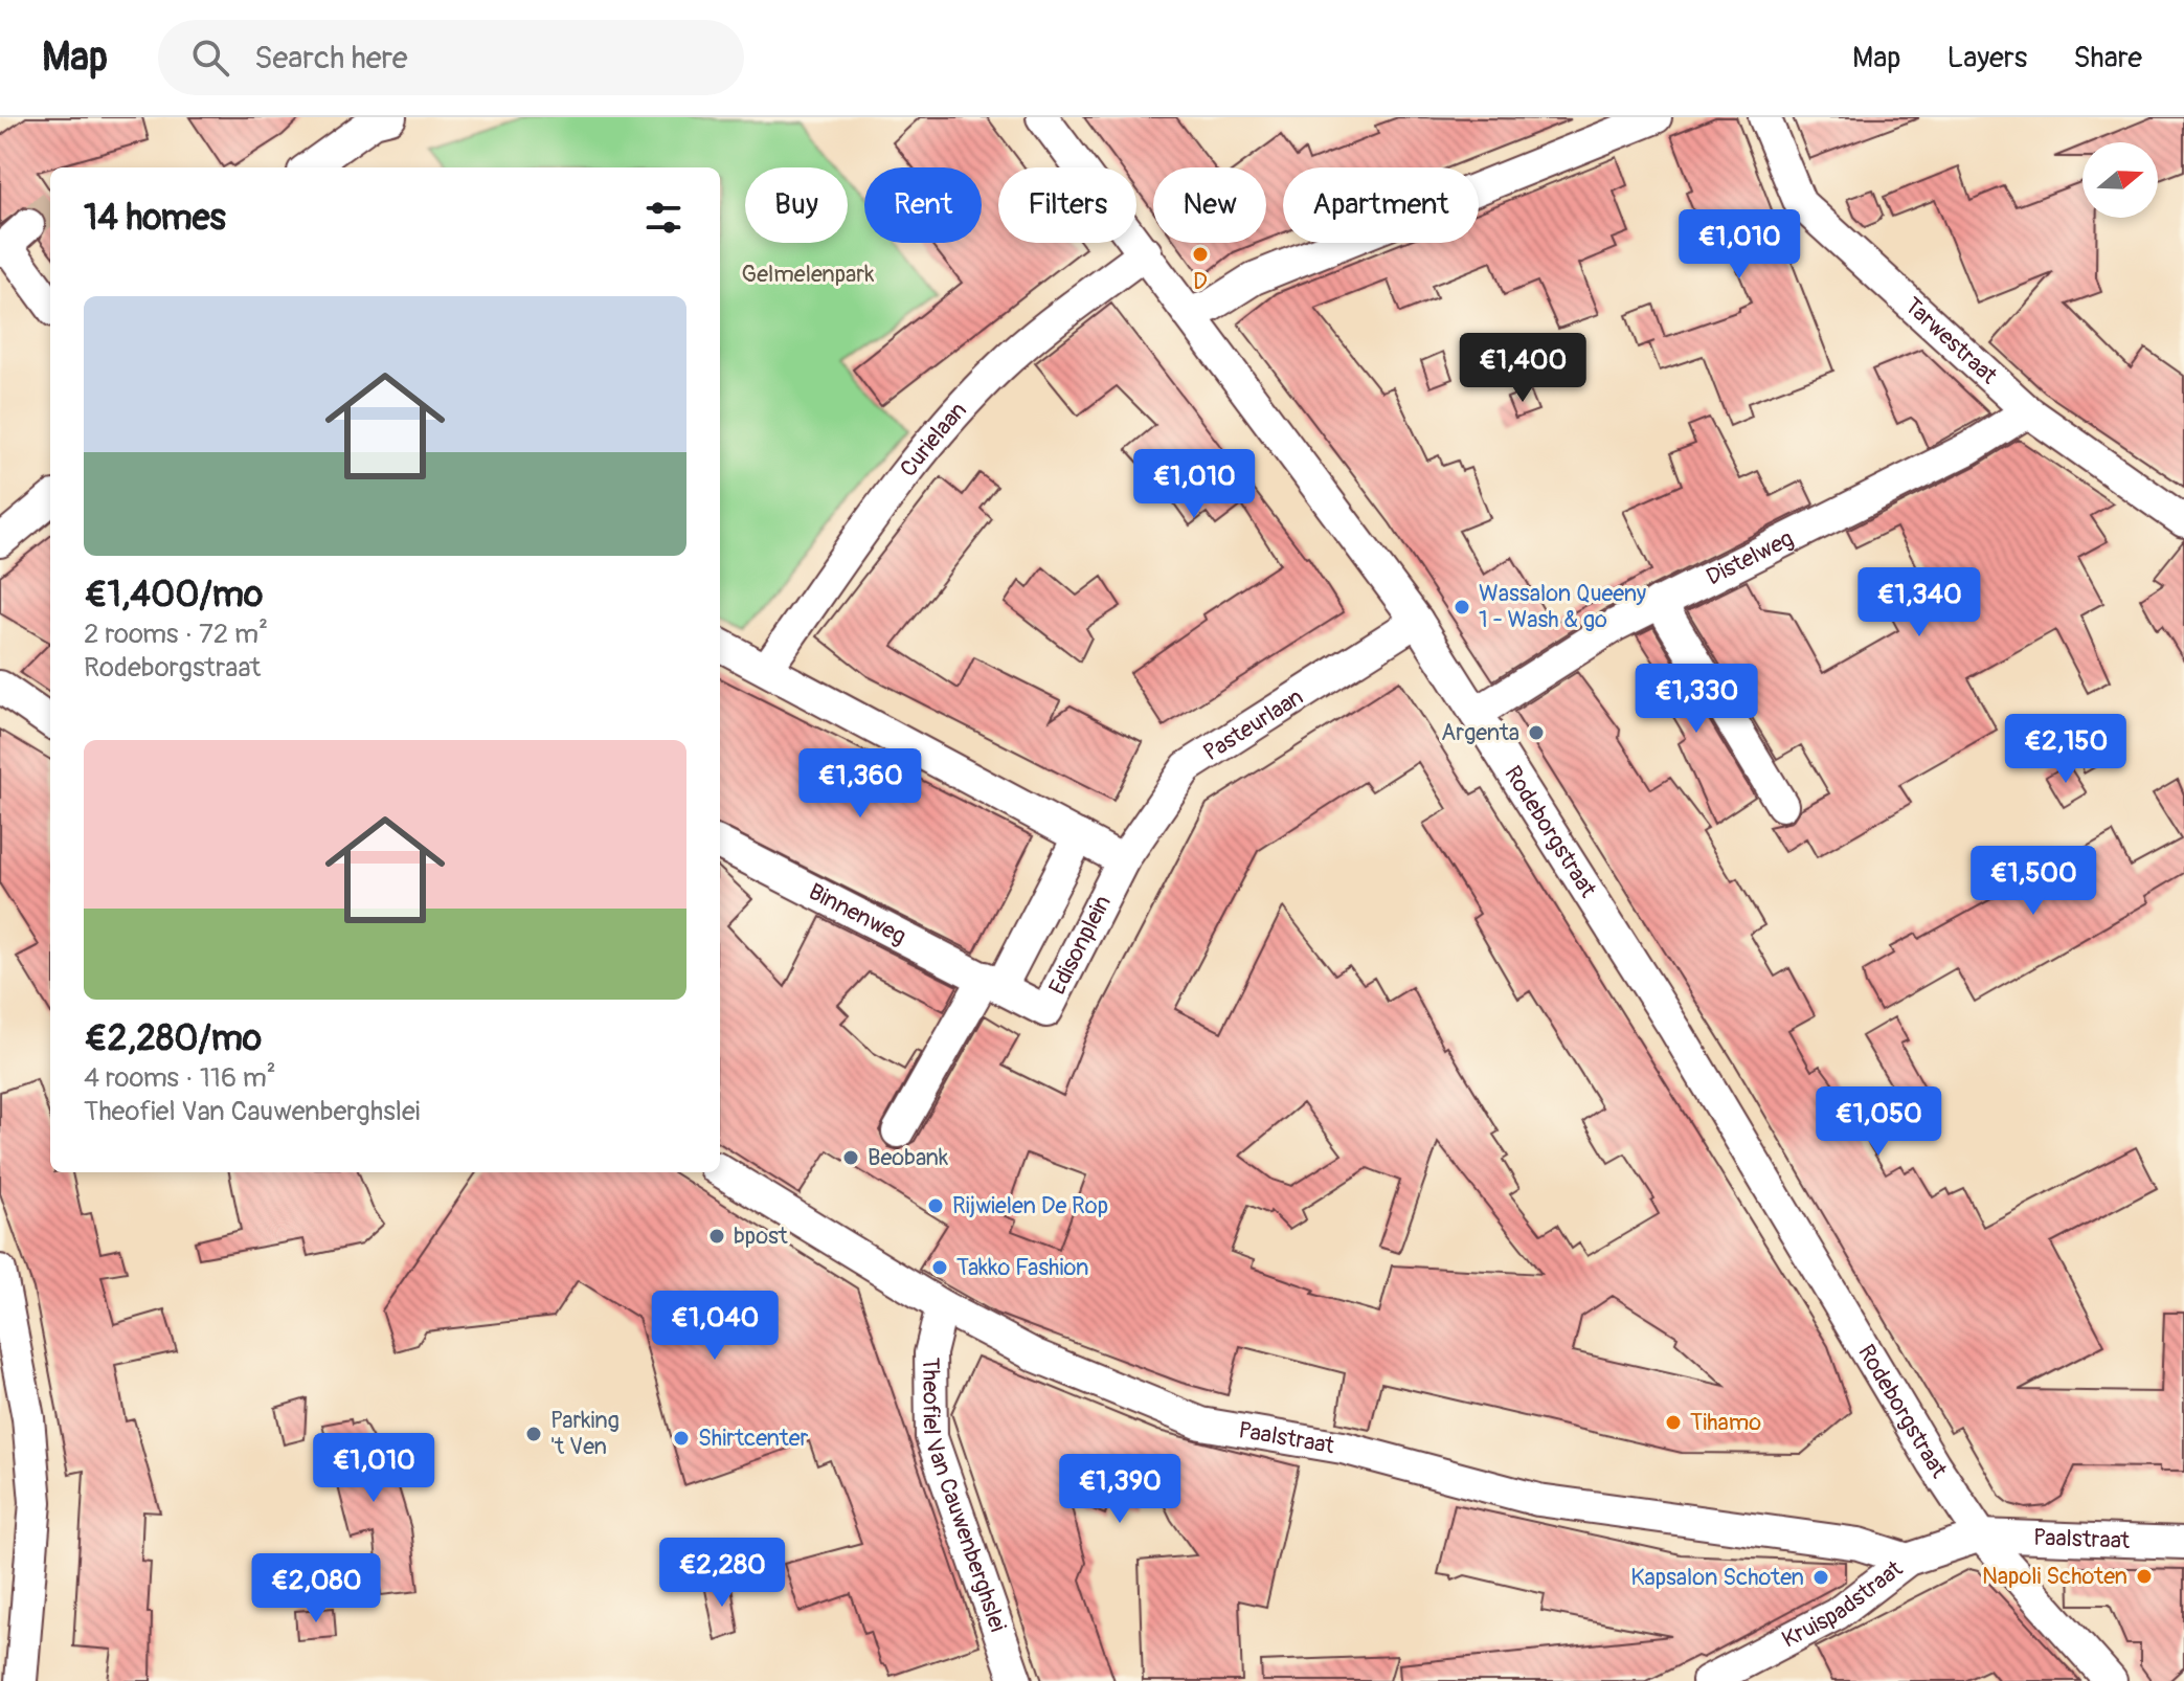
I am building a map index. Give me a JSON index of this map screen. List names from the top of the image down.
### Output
{
  "streets": {
    "street": [
      "Tarwestraat",
      "Curielaan",
      "Distelweg",
      "Pasteurlaan",
      "Rodeborgstraat",
      "Binnenweg",
      "Edisonplein",
      "Paalstraat",
      "Theofiel Van Cauwenberghslei",
      "Kruispadstraat"
    ]
  },
  "crossings": [
    ["Tarwestraat", "Distelweg"],
    ["Curielaan", "Rodeborgstraat"],
    ["Distelweg", "Rodeborgstraat"],
    ["Pasteurlaan", "Rodeborgstraat"],
    ["Pasteurlaan", "Edisonplein"],
    ["Rodeborgstraat", "Paalstraat"],
    ["Rodeborgstraat", "Kruispadstraat"],
    ["Binnenweg", "Edisonplein"],
    ["Paalstraat", "Theofiel Van Cauwenberghslei"],
    ["Paalstraat", "Kruispadstraat"]
  ],
  "parks": ["Gelmelenpark"],
  "places": [
    "D",
    "Wassalon Queeny 1 - Wash & go",
    "Argenta",
    "Beobank",
    "Rijwielen De Rop",
    "bpost",
    "Takko Fashion",
    "Tihamo",
    "Parking 't Ven",
    "Shirtcenter",
    "Napoli Schoten",
    "Kapsalon Schoten"
  ],
  "north": "right",
  "page": {
    "header": "Map",
    "search": "Search here",
    "nav": ["Map", "Layers", "Share"],
    "chip": [
      "Buy",
      "Rent",
      "Filters",
      "New",
      "Apartment"
    ],
    "heading": "14 homes",
    "price": [
      "€1,010",
      "€1,400",
      "€1,010",
      "€1,340",
      "€1,330",
      "€2,150",
      "€1,360",
      "€1,500",
      "€1,050",
      "€1,040",
      "€1,010",
      "€1,390",
      "€2,280",
      "€2,080"
    ],
    "list": [
      {
        "name": "€1,400/mo",
        "note": "2 rooms · 72 m² · Rodeborgstraat"
      },
      {
        "name": "€2,280/mo",
        "note": "4 rooms · 116 m² · Theofiel Van Cauwenberghslei"
      }
    ]
  }
}
